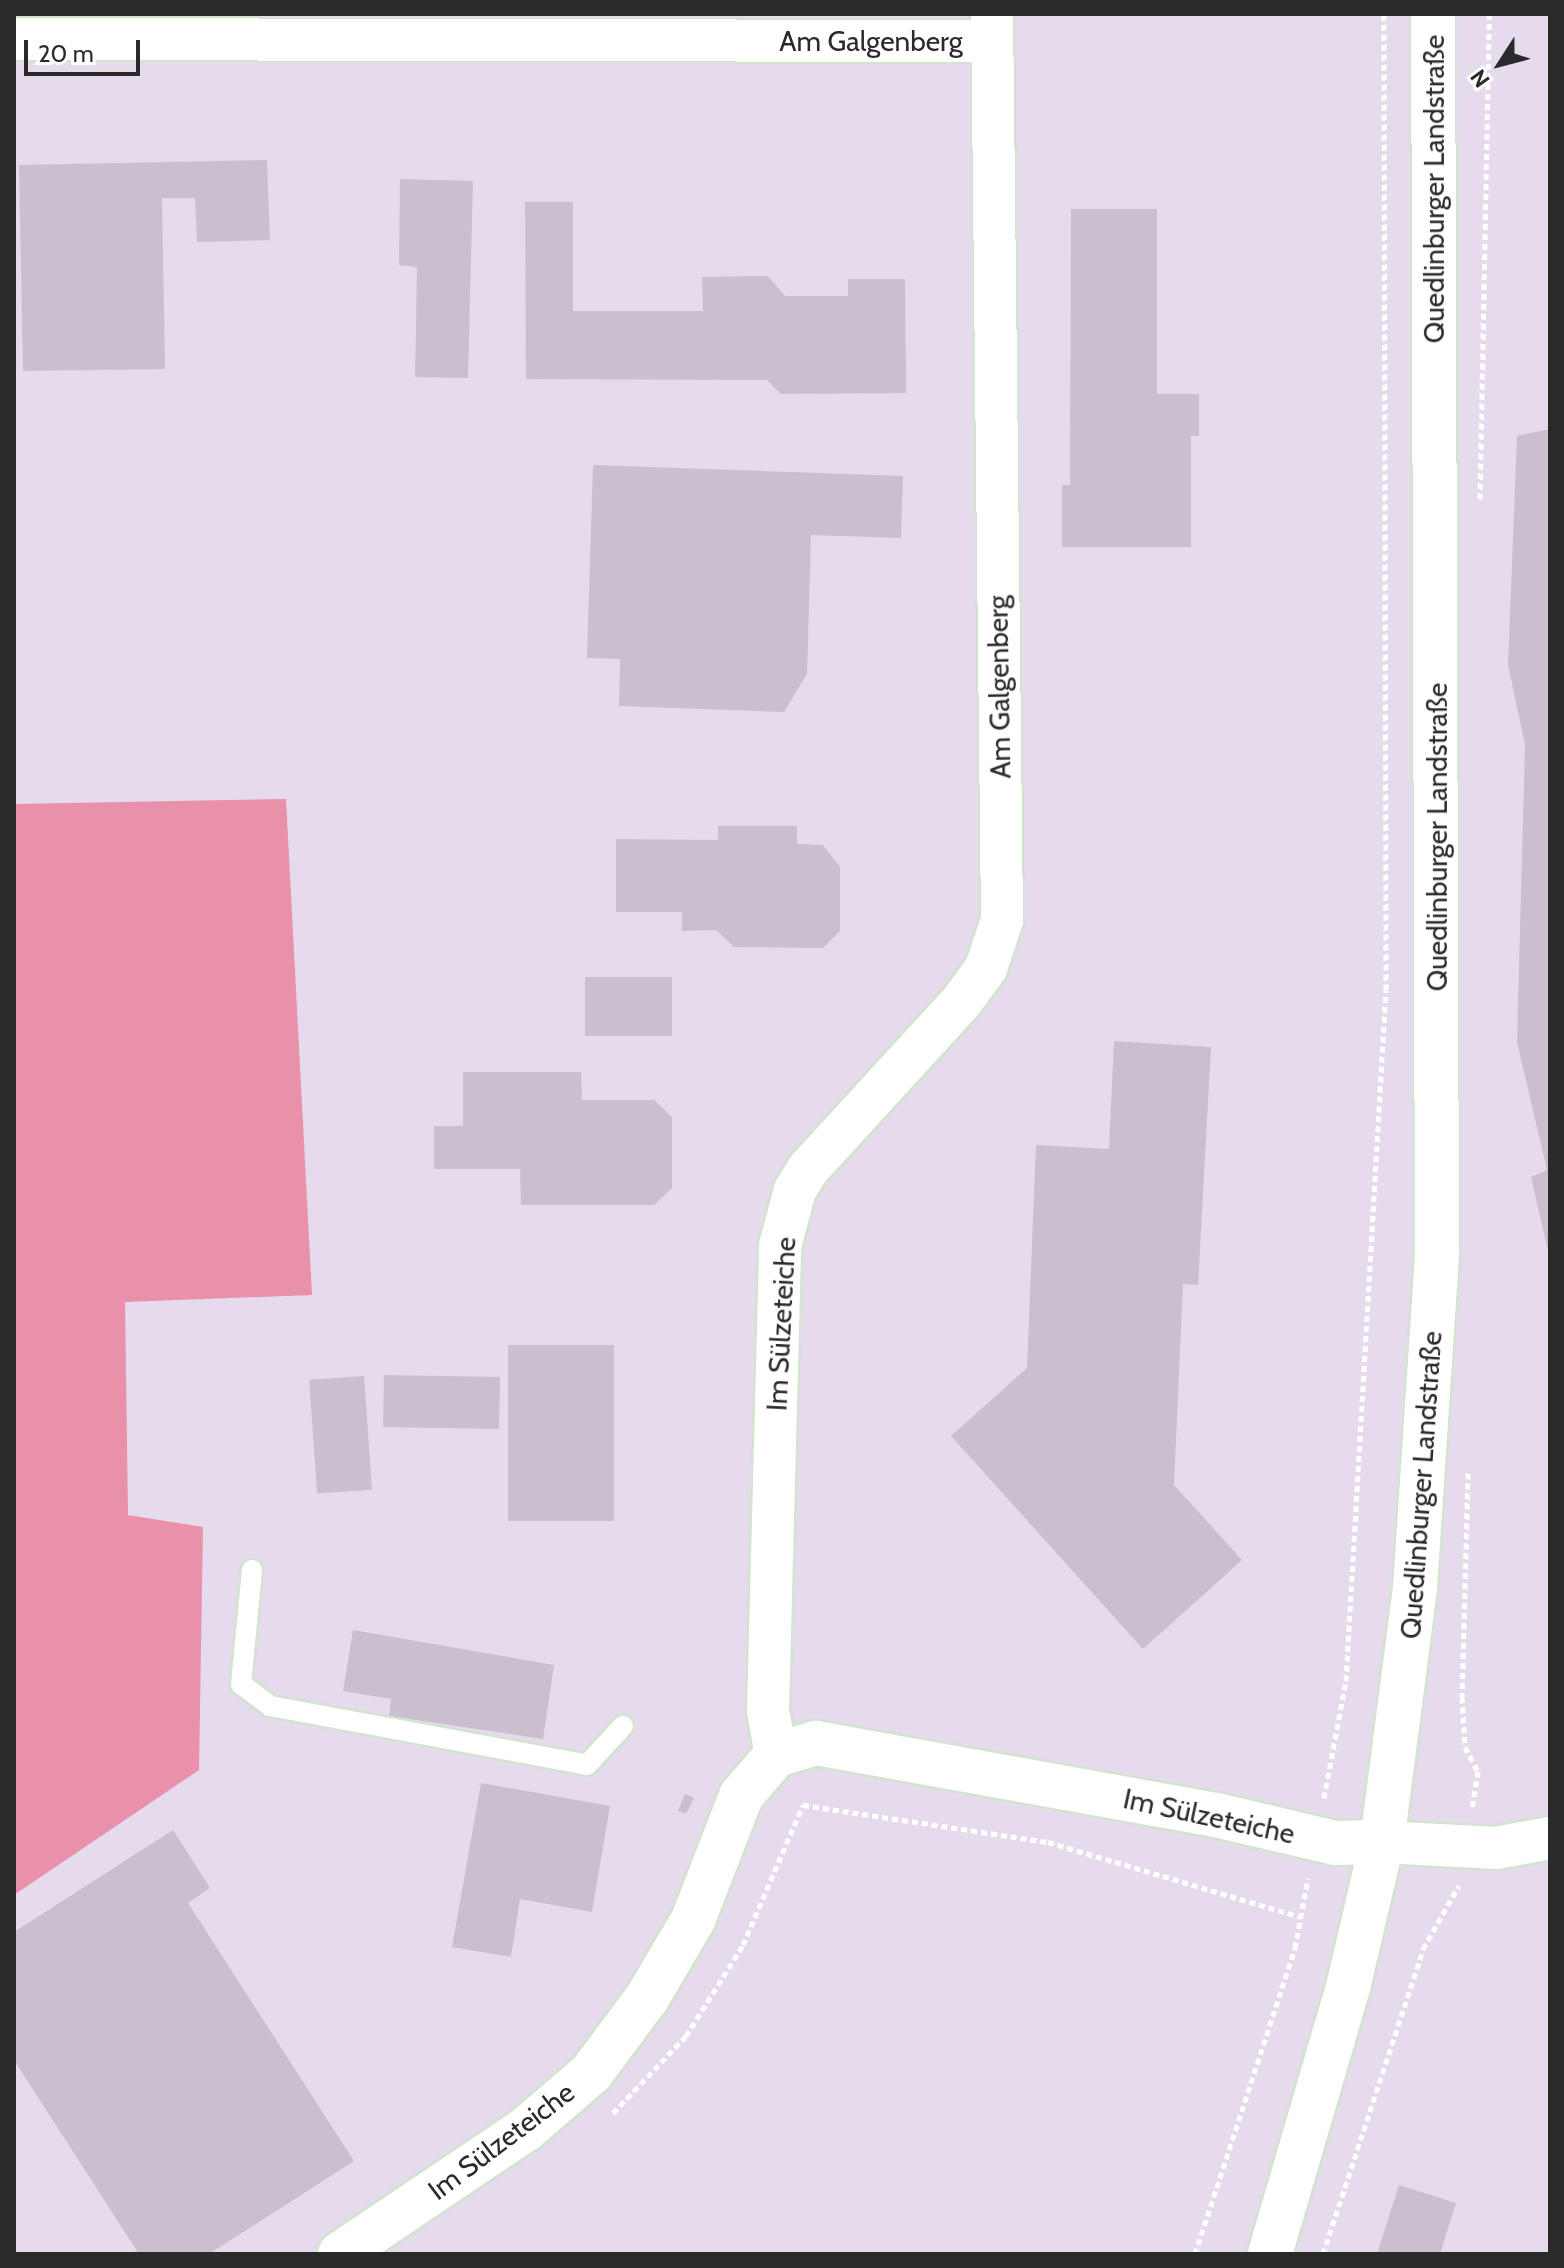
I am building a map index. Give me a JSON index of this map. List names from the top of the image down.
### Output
{
  "streets": {
    "main road": ["Quedlinburger Landstraße", "Im Sülzeteiche"],
    "street": ["Am Galgenberg"]
  },
  "crossings": [
    ["Am Galgenberg", "Im Sülzeteiche"],
    ["Quedlinburger Landstraße", "Im Sülzeteiche"]
  ],
  "scale_bar": "20 m",
  "north": "bottom left"
}
